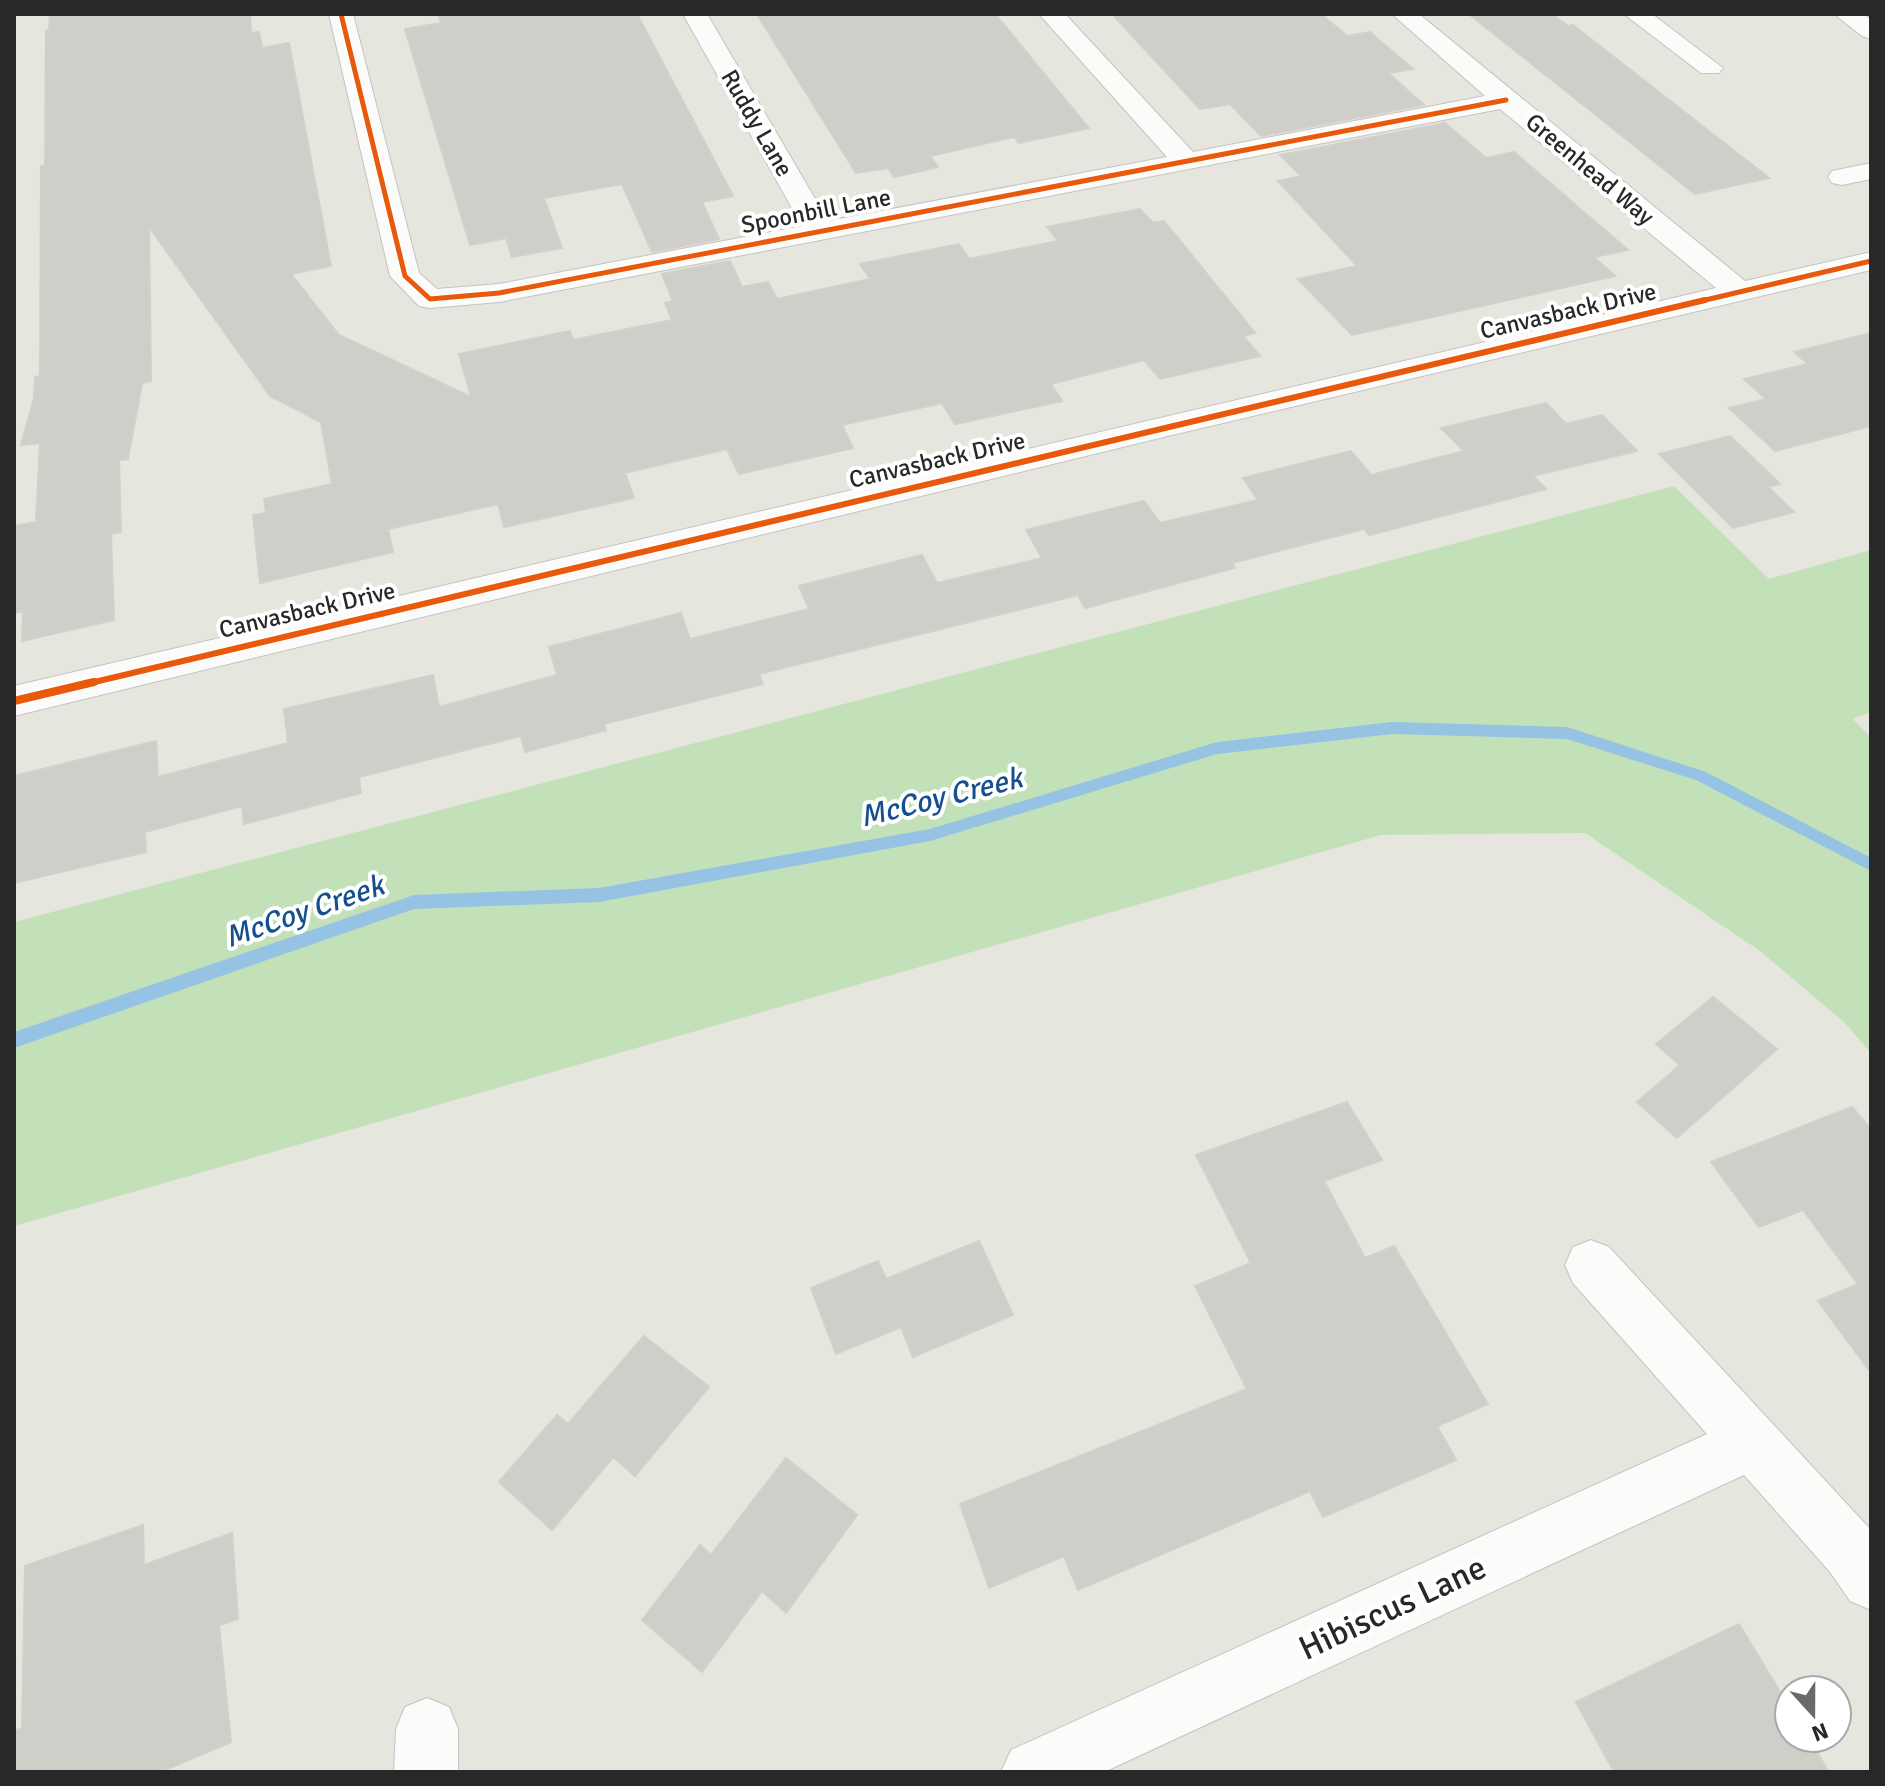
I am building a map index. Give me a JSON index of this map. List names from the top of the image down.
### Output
{
  "streets": {
    "street": [
      "Ruddy Lane",
      "Greenhead Way",
      "Spoonbill Lane",
      "Canvasback Drive",
      "Hibiscus Lane"
    ]
  },
  "crossings": [
    ["Ruddy Lane", "Spoonbill Lane"],
    ["Greenhead Way", "Spoonbill Lane"],
    ["Greenhead Way", "Canvasback Drive"]
  ],
  "water": ["McCoy Creek"],
  "north": "bottom"
}
